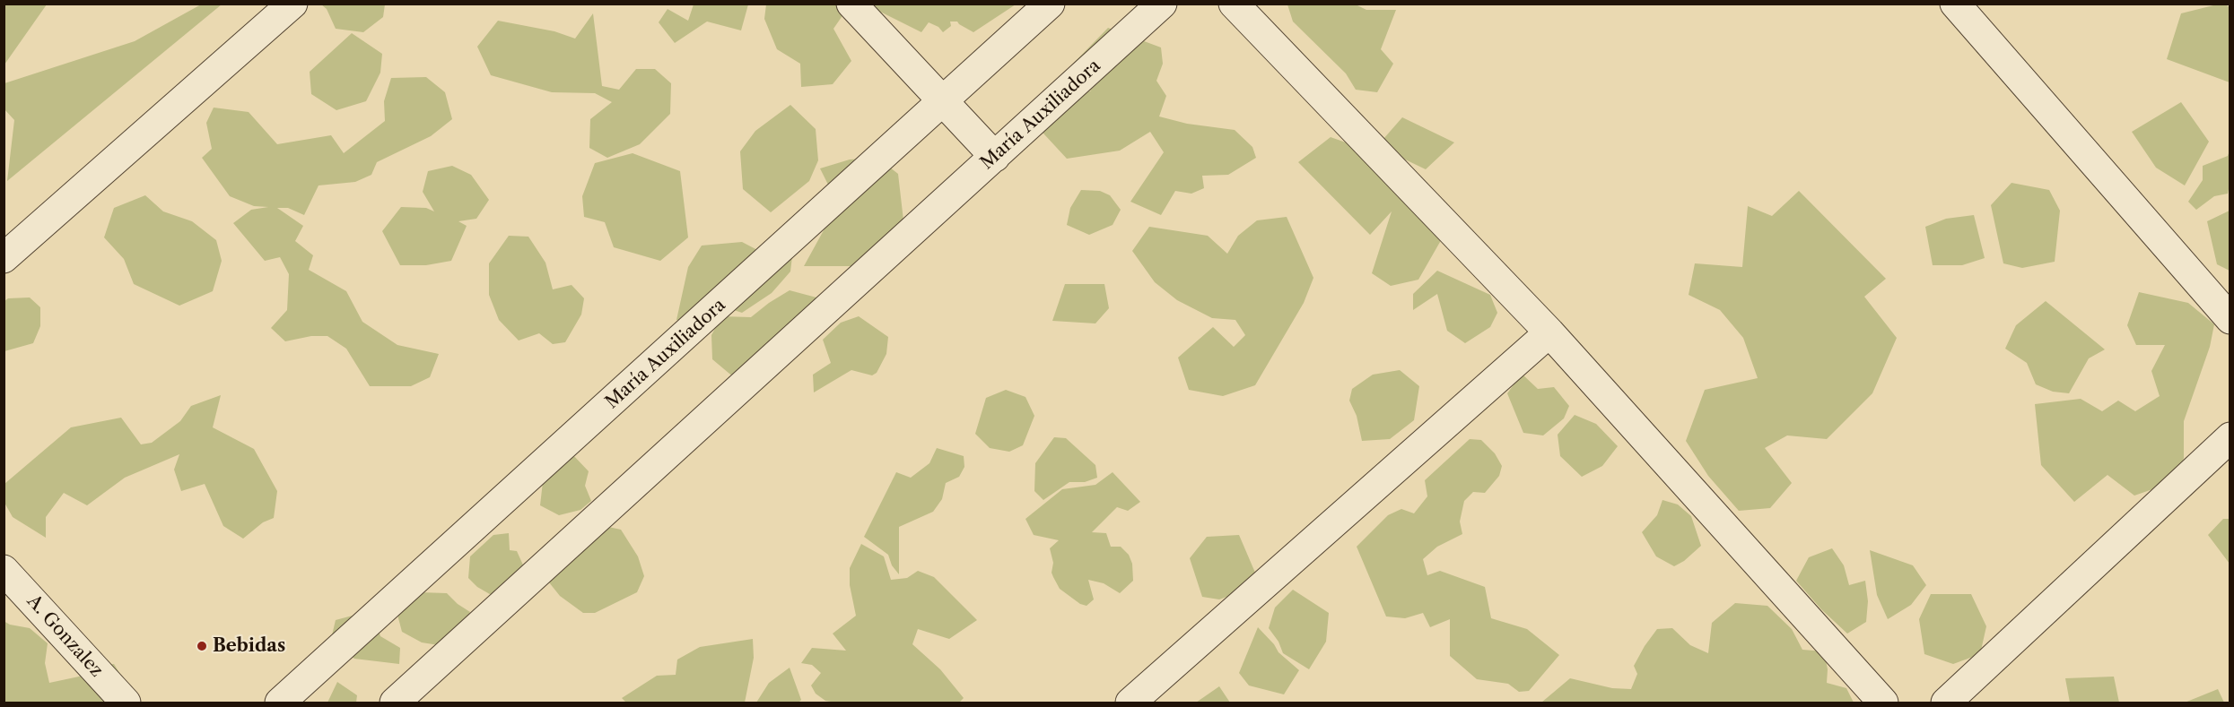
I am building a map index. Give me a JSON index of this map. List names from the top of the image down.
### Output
{
  "streets": {
    "street": ["María Auxiliadora", "A. Gonzalez"]
  },
  "places": ["Bebidas"]
}
